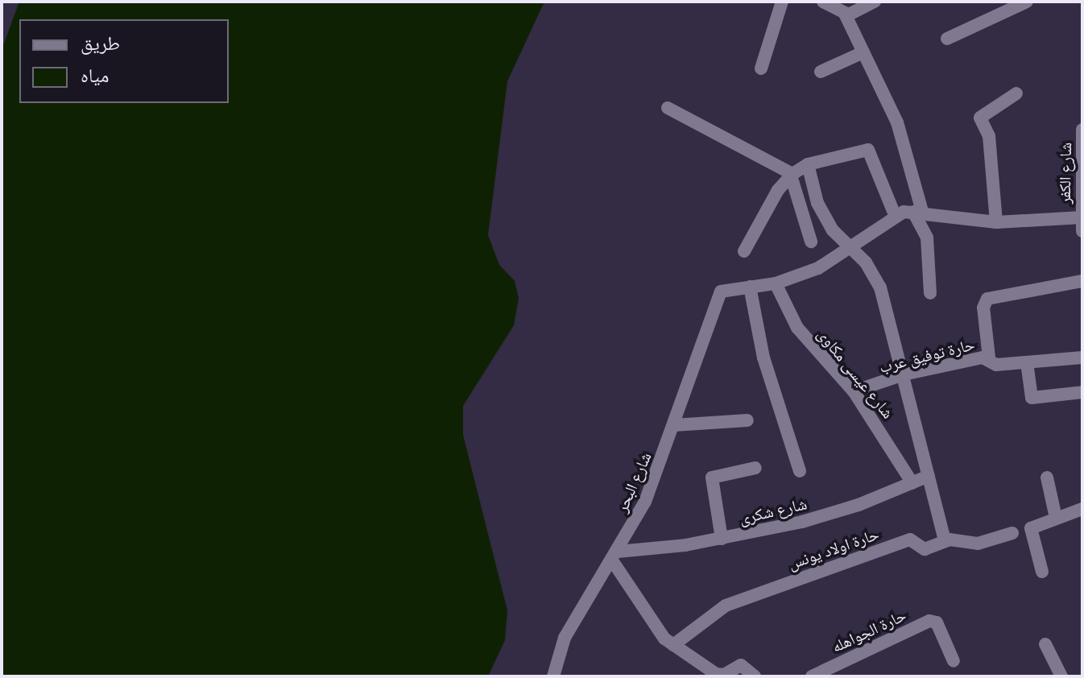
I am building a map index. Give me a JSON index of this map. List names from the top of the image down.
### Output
{
  "streets": {
    "street": [
      "شارع الكفر",
      "حارة توفيق عرب",
      "شارع عيسى مكاوى",
      "شارع البحر",
      "شارع شكرى",
      "حارة اولاد يونس",
      "حارة الجواهله"
    ]
  },
  "crossings": [
    ["حارة توفيق عرب", "شارع عيسى مكاوى"],
    ["شارع عيسى مكاوى", "شارع شكرى"],
    ["شارع البحر", "شارع شكرى"]
  ],
  "legend": ["طريق", "مياه"]
}
